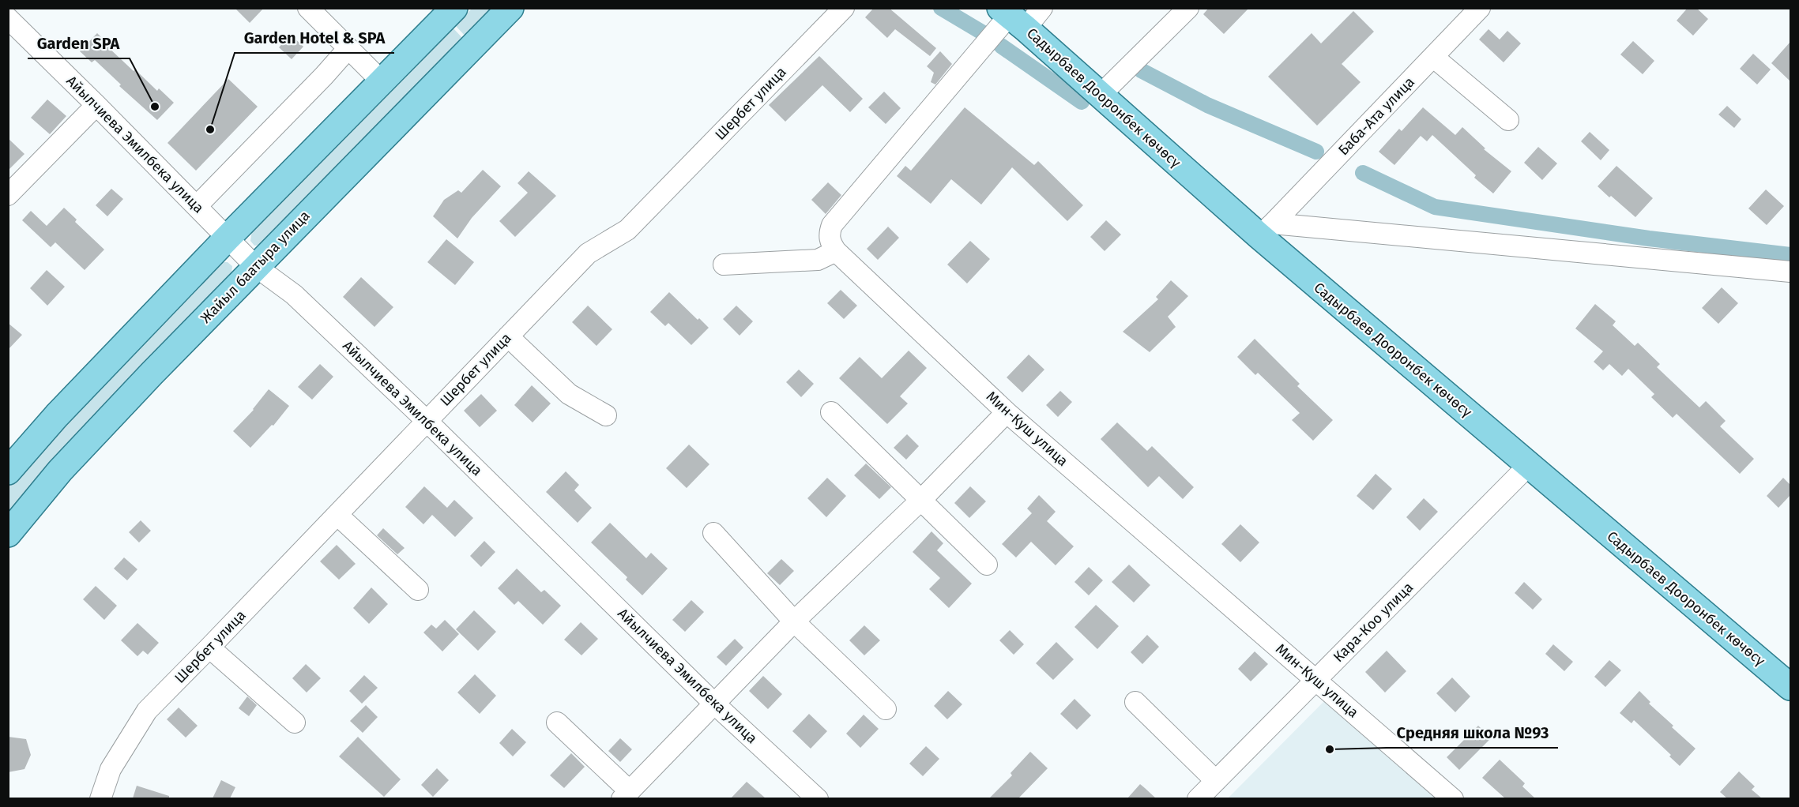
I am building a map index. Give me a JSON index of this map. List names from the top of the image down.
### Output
{
  "streets": {
    "main road": ["Садырбаев Дооронбек көчөсү", "Жайыл баатыра улица"],
    "street": [
      "Шербет улица",
      "Баба-Ата улица",
      "Айылчиева Эмилбека улица",
      "Мин-Куш улица",
      "Кара-Коо улица"
    ]
  },
  "crossings": [
    ["Садырбаев Дооронбек көчөсү", "Баба-Ата улица"],
    ["Садырбаев Дооронбек көчөсү", "Кара-Коо улица"],
    ["Шербет улица", "Айылчиева Эмилбека улица"],
    ["Айылчиева Эмилбека улица", "Жайыл баатыра улица"],
    ["Мин-Куш улица", "Кара-Коо улица"]
  ],
  "places": ["Garden SPA", "Garden Hotel & SPA", "Средняя школа №93"]
}
